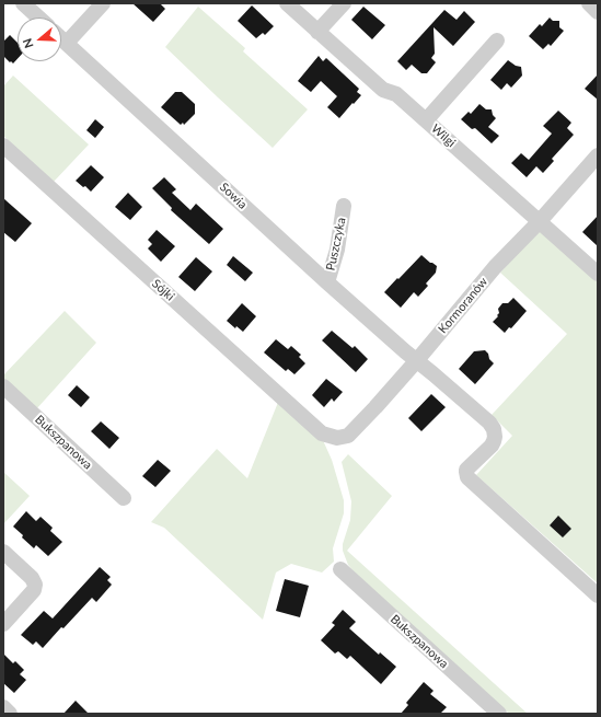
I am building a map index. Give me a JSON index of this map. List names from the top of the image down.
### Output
{
  "streets": {
    "street": [
      "Wilgi",
      "Sowia",
      "Puszczyka",
      "Sójki",
      "Kormoranów",
      "Bukszpanowa"
    ]
  },
  "crossings": [
    ["Wilgi", "Kormoranów"],
    ["Sowia", "Puszczyka"],
    ["Sowia", "Kormoranów"],
    ["Sójki", "Kormoranów"]
  ],
  "north": "left"
}
